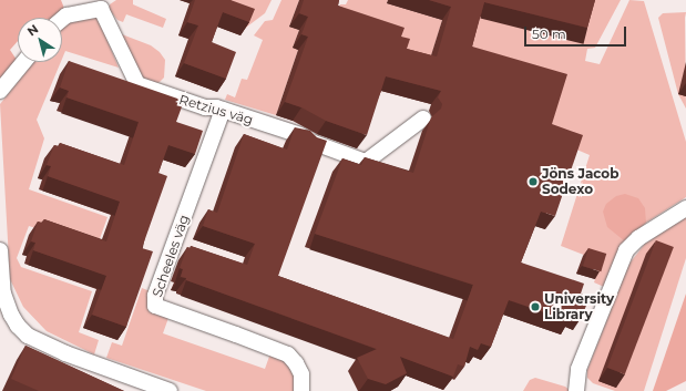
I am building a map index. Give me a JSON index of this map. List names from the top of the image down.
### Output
{
  "streets": {
    "street": ["Retzius väg", "Scheeles väg"]
  },
  "crossings": [
    ["Retzius väg", "Scheeles väg"]
  ],
  "places": ["Jöns Jacob Sodexo", "University Library"],
  "scale_bar": "50 m",
  "north": "top left"
}
